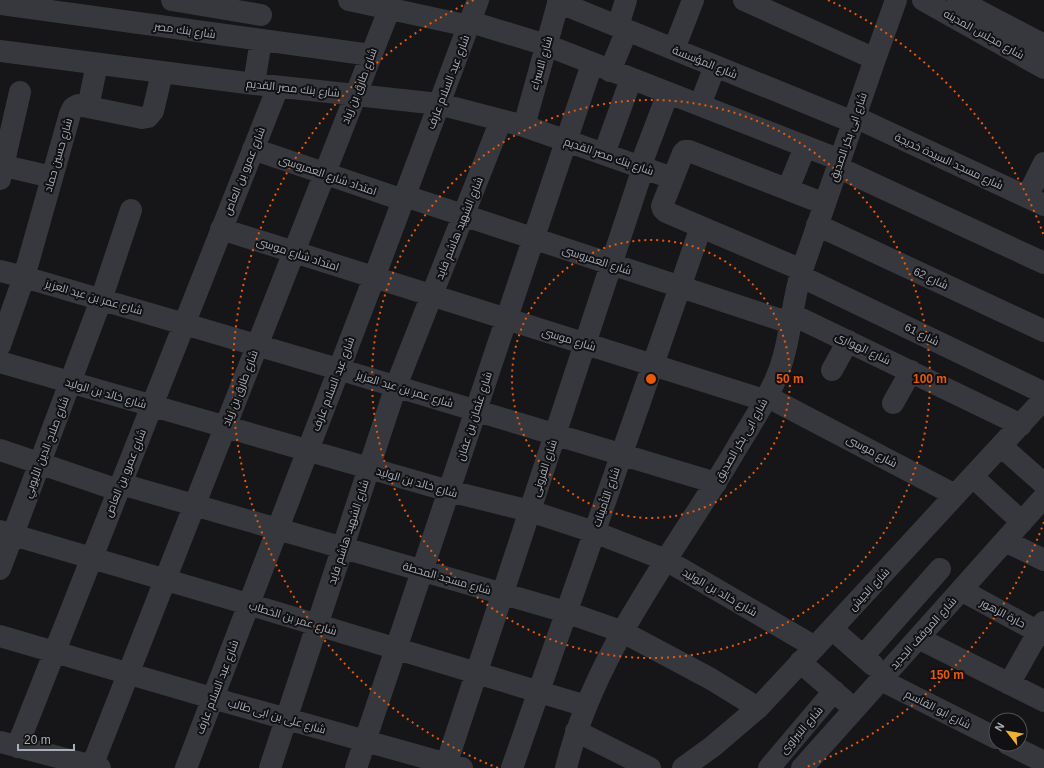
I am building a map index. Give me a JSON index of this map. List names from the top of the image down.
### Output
{
  "streets": {
    "street": [
      "شارع بنك مصر",
      "شارع مجلس المدينه",
      "شارع المؤسسة",
      "شارع الاسراء",
      "شارع عبد السلام عارف",
      "شارع طارق بن زياد",
      "شارع بنك مصر القديم",
      "شارع ابى بكر الصديق",
      "شارع حسين حماد",
      "شارع مسجد السيدة خديجة",
      "شارع عمرو بن العاص",
      "امتداد شارع العمروسى",
      "شارع الشهيد هاشم فايد",
      "امتداد شارع موسى",
      "شارع العمروسى",
      "شارع 62",
      "شارع عمر بن عبد العزيز",
      "شارع 61",
      "شارع موسى",
      "شارع الهوارى",
      "شارع خالد بن الوليد",
      "شارع عثمان بن عفان",
      "شارع صلاح الدين الأيوبي",
      "شارع الفرونى",
      "شارع التأمينات",
      "شارع مسجد المحطة",
      "شارع الجيش",
      "حارة الزهور",
      "شارع عمر بن الخطاب",
      "شارع الموقف الجديد",
      "شارع ابو القاسم",
      "شارع على بن ابى طالب",
      "شارع النبراوى"
    ]
  },
  "crossings": [
    ["شارع بنك مصر", "شارع طارق بن زياد"],
    ["شارع المؤسسة", "شارع الاسراء"],
    ["شارع المؤسسة", "شارع ابى بكر الصديق"],
    ["شارع المؤسسة", "شارع مسجد السيدة خديجة"],
    ["شارع المؤسسة", "شارع عثمان بن عفان"],
    ["شارع الاسراء", "شارع بنك مصر القديم"],
    ["شارع عبد السلام عارف", "شارع بنك مصر القديم"],
    ["شارع عبد السلام عارف", "امتداد شارع العمروسى"],
    ["شارع عبد السلام عارف", "امتداد شارع موسى"],
    ["شارع عبد السلام عارف", "شارع العمروسى"],
    ["شارع عبد السلام عارف", "شارع عمر بن عبد العزيز"],
    ["شارع عبد السلام عارف", "شارع موسى"],
    ["شارع عبد السلام عارف", "شارع خالد بن الوليد"],
    ["شارع عبد السلام عارف", "شارع مسجد المحطة"],
    ["شارع عبد السلام عارف", "شارع عمر بن الخطاب"],
    ["شارع عبد السلام عارف", "شارع على بن ابى طالب"],
    ["شارع طارق بن زياد", "شارع بنك مصر القديم"],
    ["شارع طارق بن زياد", "امتداد شارع العمروسى"],
    ["شارع طارق بن زياد", "امتداد شارع موسى"],
    ["شارع طارق بن زياد", "شارع عمر بن عبد العزيز"],
    ["شارع طارق بن زياد", "شارع خالد بن الوليد"],
    ["شارع طارق بن زياد", "شارع مسجد المحطة"],
    ["شارع طارق بن زياد", "شارع عمر بن الخطاب"],
    ["شارع طارق بن زياد", "شارع على بن ابى طالب"],
    ["شارع بنك مصر القديم", "شارع حسين حماد"],
    ["شارع بنك مصر القديم", "شارع عمرو بن العاص"],
    ["شارع بنك مصر القديم", "شارع الشهيد هاشم فايد"],
    ["شارع بنك مصر القديم", "شارع 61"],
    ["شارع بنك مصر القديم", "شارع عثمان بن عفان"],
    ["شارع بنك مصر القديم", "شارع الفرونى"],
    ["شارع ابى بكر الصديق", "شارع مسجد السيدة خديجة"],
    ["شارع ابى بكر الصديق", "شارع العمروسى"],
    ["شارع ابى بكر الصديق", "شارع 62"],
    ["شارع ابى بكر الصديق", "شارع عمر بن عبد العزيز"],
    ["شارع ابى بكر الصديق", "شارع 61"],
    ["شارع ابى بكر الصديق", "شارع موسى"],
    ["شارع ابى بكر الصديق", "شارع الهوارى"],
    ["شارع ابى بكر الصديق", "شارع خالد بن الوليد"],
    ["شارع ابى بكر الصديق", "شارع مسجد المحطة"],
    ["شارع ابى بكر الصديق", "شارع عمر بن الخطاب"],
    ["شارع حسين حماد", "شارع عمر بن عبد العزيز"],
    ["شارع عمرو بن العاص", "امتداد شارع العمروسى"],
    ["شارع عمرو بن العاص", "امتداد شارع موسى"],
    ["شارع عمرو بن العاص", "شارع عمر بن عبد العزيز"],
    ["شارع عمرو بن العاص", "شارع خالد بن الوليد"],
    ["شارع عمرو بن العاص", "شارع مسجد المحطة"],
    ["شارع عمرو بن العاص", "شارع عمر بن الخطاب"],
    ["شارع عمرو بن العاص", "شارع على بن ابى طالب"],
    ["امتداد شارع العمروسى", "شارع العمروسى"],
    ["شارع الشهيد هاشم فايد", "شارع العمروسى"],
    ["شارع الشهيد هاشم فايد", "شارع عمر بن عبد العزيز"],
    ["شارع الشهيد هاشم فايد", "شارع موسى"],
    ["شارع الشهيد هاشم فايد", "شارع خالد بن الوليد"],
    ["شارع الشهيد هاشم فايد", "شارع مسجد المحطة"],
    ["شارع الشهيد هاشم فايد", "شارع عمر بن الخطاب"],
    ["شارع الشهيد هاشم فايد", "شارع على بن ابى طالب"],
    ["امتداد شارع موسى", "شارع موسى"],
    ["شارع العمروسى", "شارع الهوارى"],
    ["شارع العمروسى", "شارع عثمان بن عفان"],
    ["شارع العمروسى", "شارع الفرونى"],
    ["شارع العمروسى", "شارع التأمينات"],
    ["شارع عمر بن عبد العزيز", "شارع عثمان بن عفان"],
    ["شارع عمر بن عبد العزيز", "شارع صلاح الدين الأيوبي"],
    ["شارع عمر بن عبد العزيز", "شارع الفرونى"],
    ["شارع عمر بن عبد العزيز", "شارع التأمينات"],
    ["شارع 61", "شارع التأمينات"],
    ["شارع موسى", "شارع عثمان بن عفان"],
    ["شارع موسى", "شارع الفرونى"],
    ["شارع موسى", "شارع التأمينات"],
    ["شارع موسى", "شارع الجيش"],
    ["شارع الهوارى", "شارع الجيش"],
    ["شارع خالد بن الوليد", "شارع عثمان بن عفان"],
    ["شارع خالد بن الوليد", "شارع صلاح الدين الأيوبي"],
    ["شارع خالد بن الوليد", "شارع الفرونى"],
    ["شارع خالد بن الوليد", "شارع التأمينات"],
    ["شارع خالد بن الوليد", "شارع الجيش"],
    ["شارع خالد بن الوليد", "شارع الموقف الجديد"],
    ["شارع خالد بن الوليد", "شارع النبراوى"],
    ["شارع عثمان بن عفان", "شارع مسجد المحطة"],
    ["شارع عثمان بن عفان", "شارع عمر بن الخطاب"],
    ["شارع عثمان بن عفان", "شارع على بن ابى طالب"],
    ["شارع صلاح الدين الأيوبي", "شارع مسجد المحطة"],
    ["شارع صلاح الدين الأيوبي", "شارع عمر بن الخطاب"],
    ["شارع الفرونى", "شارع مسجد المحطة"],
    ["شارع الفرونى", "شارع عمر بن الخطاب"],
    ["شارع الفرونى", "شارع على بن ابى طالب"],
    ["شارع التأمينات", "شارع مسجد المحطة"],
    ["شارع التأمينات", "شارع عمر بن الخطاب"],
    ["شارع مسجد المحطة", "شارع الجيش"],
    ["شارع الجيش", "شارع ابو القاسم"],
    ["حارة الزهور", "شارع الموقف الجديد"],
    ["شارع الموقف الجديد", "شارع ابو القاسم"]
  ],
  "scale_bar": "20 m",
  "north": "top left",
  "rings": ["50 m", "100 m", "150 m"]
}
